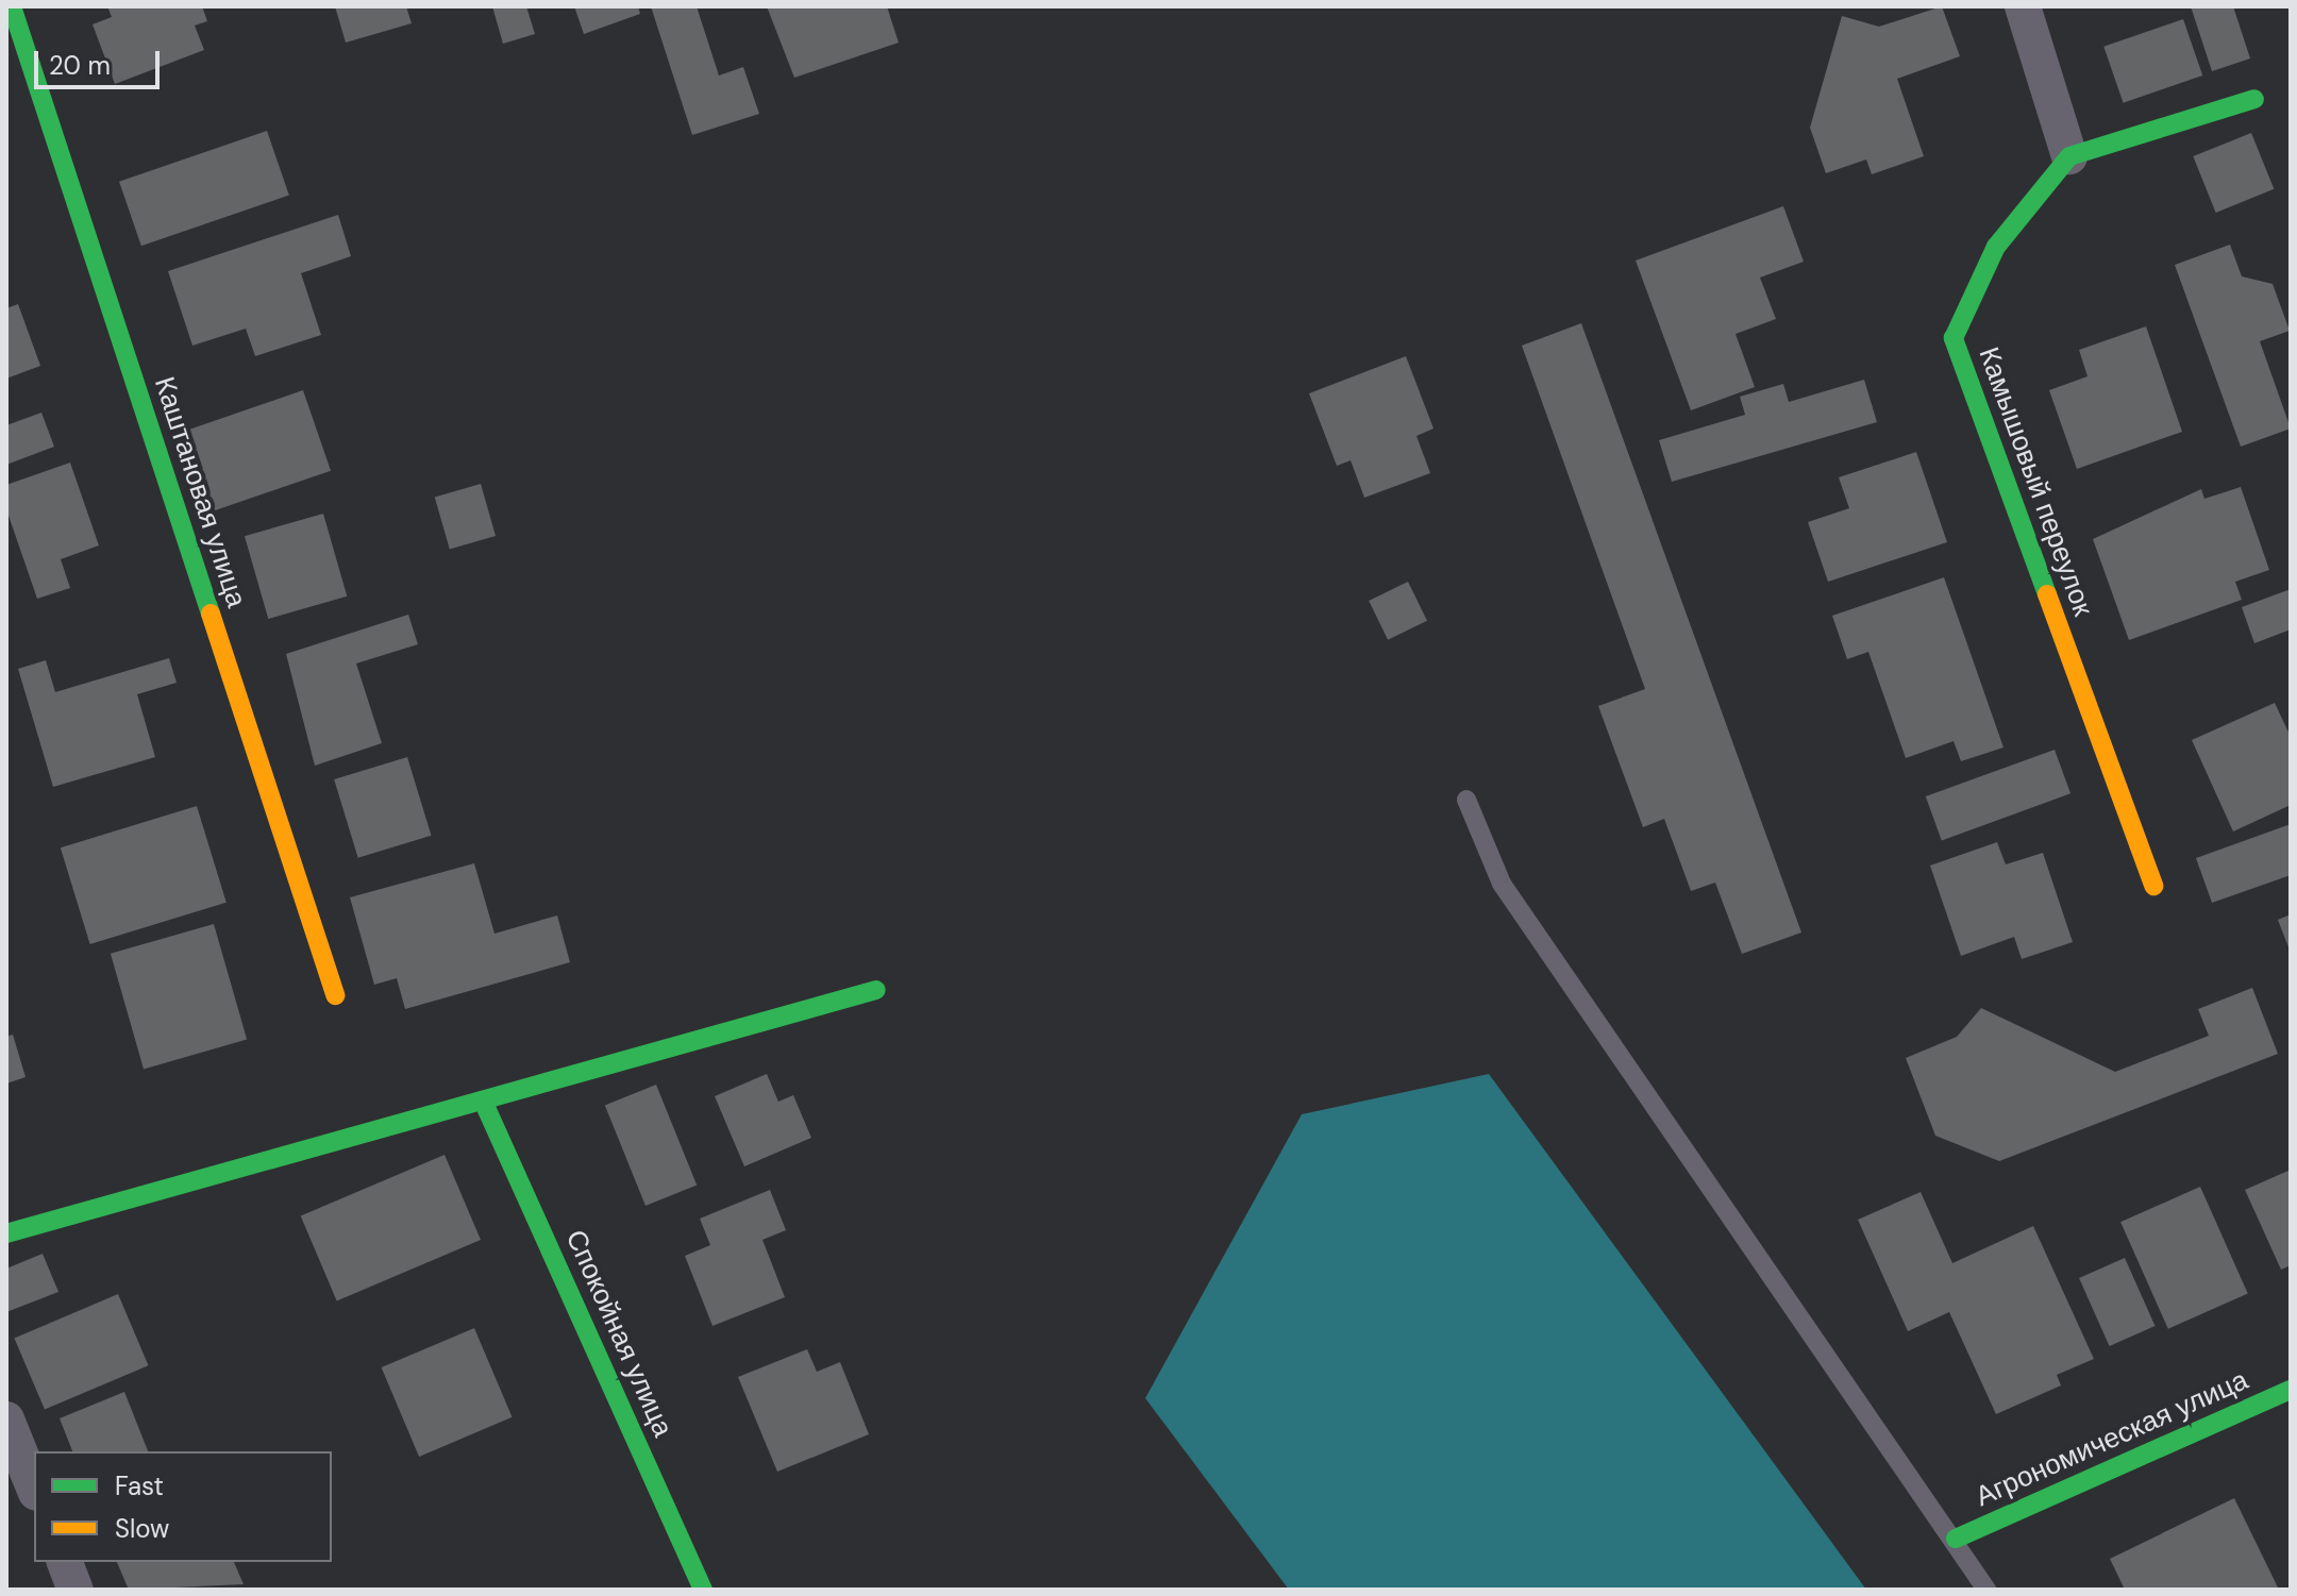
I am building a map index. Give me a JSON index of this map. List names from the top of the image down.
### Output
{
  "streets": {
    "street": [
      "Камышовый переулок",
      "Каштановая улица",
      "Спокойная улица",
      "Агрономическая улица"
    ]
  },
  "legend": ["Fast", "Slow"],
  "scale_bar": "20 m"
}
